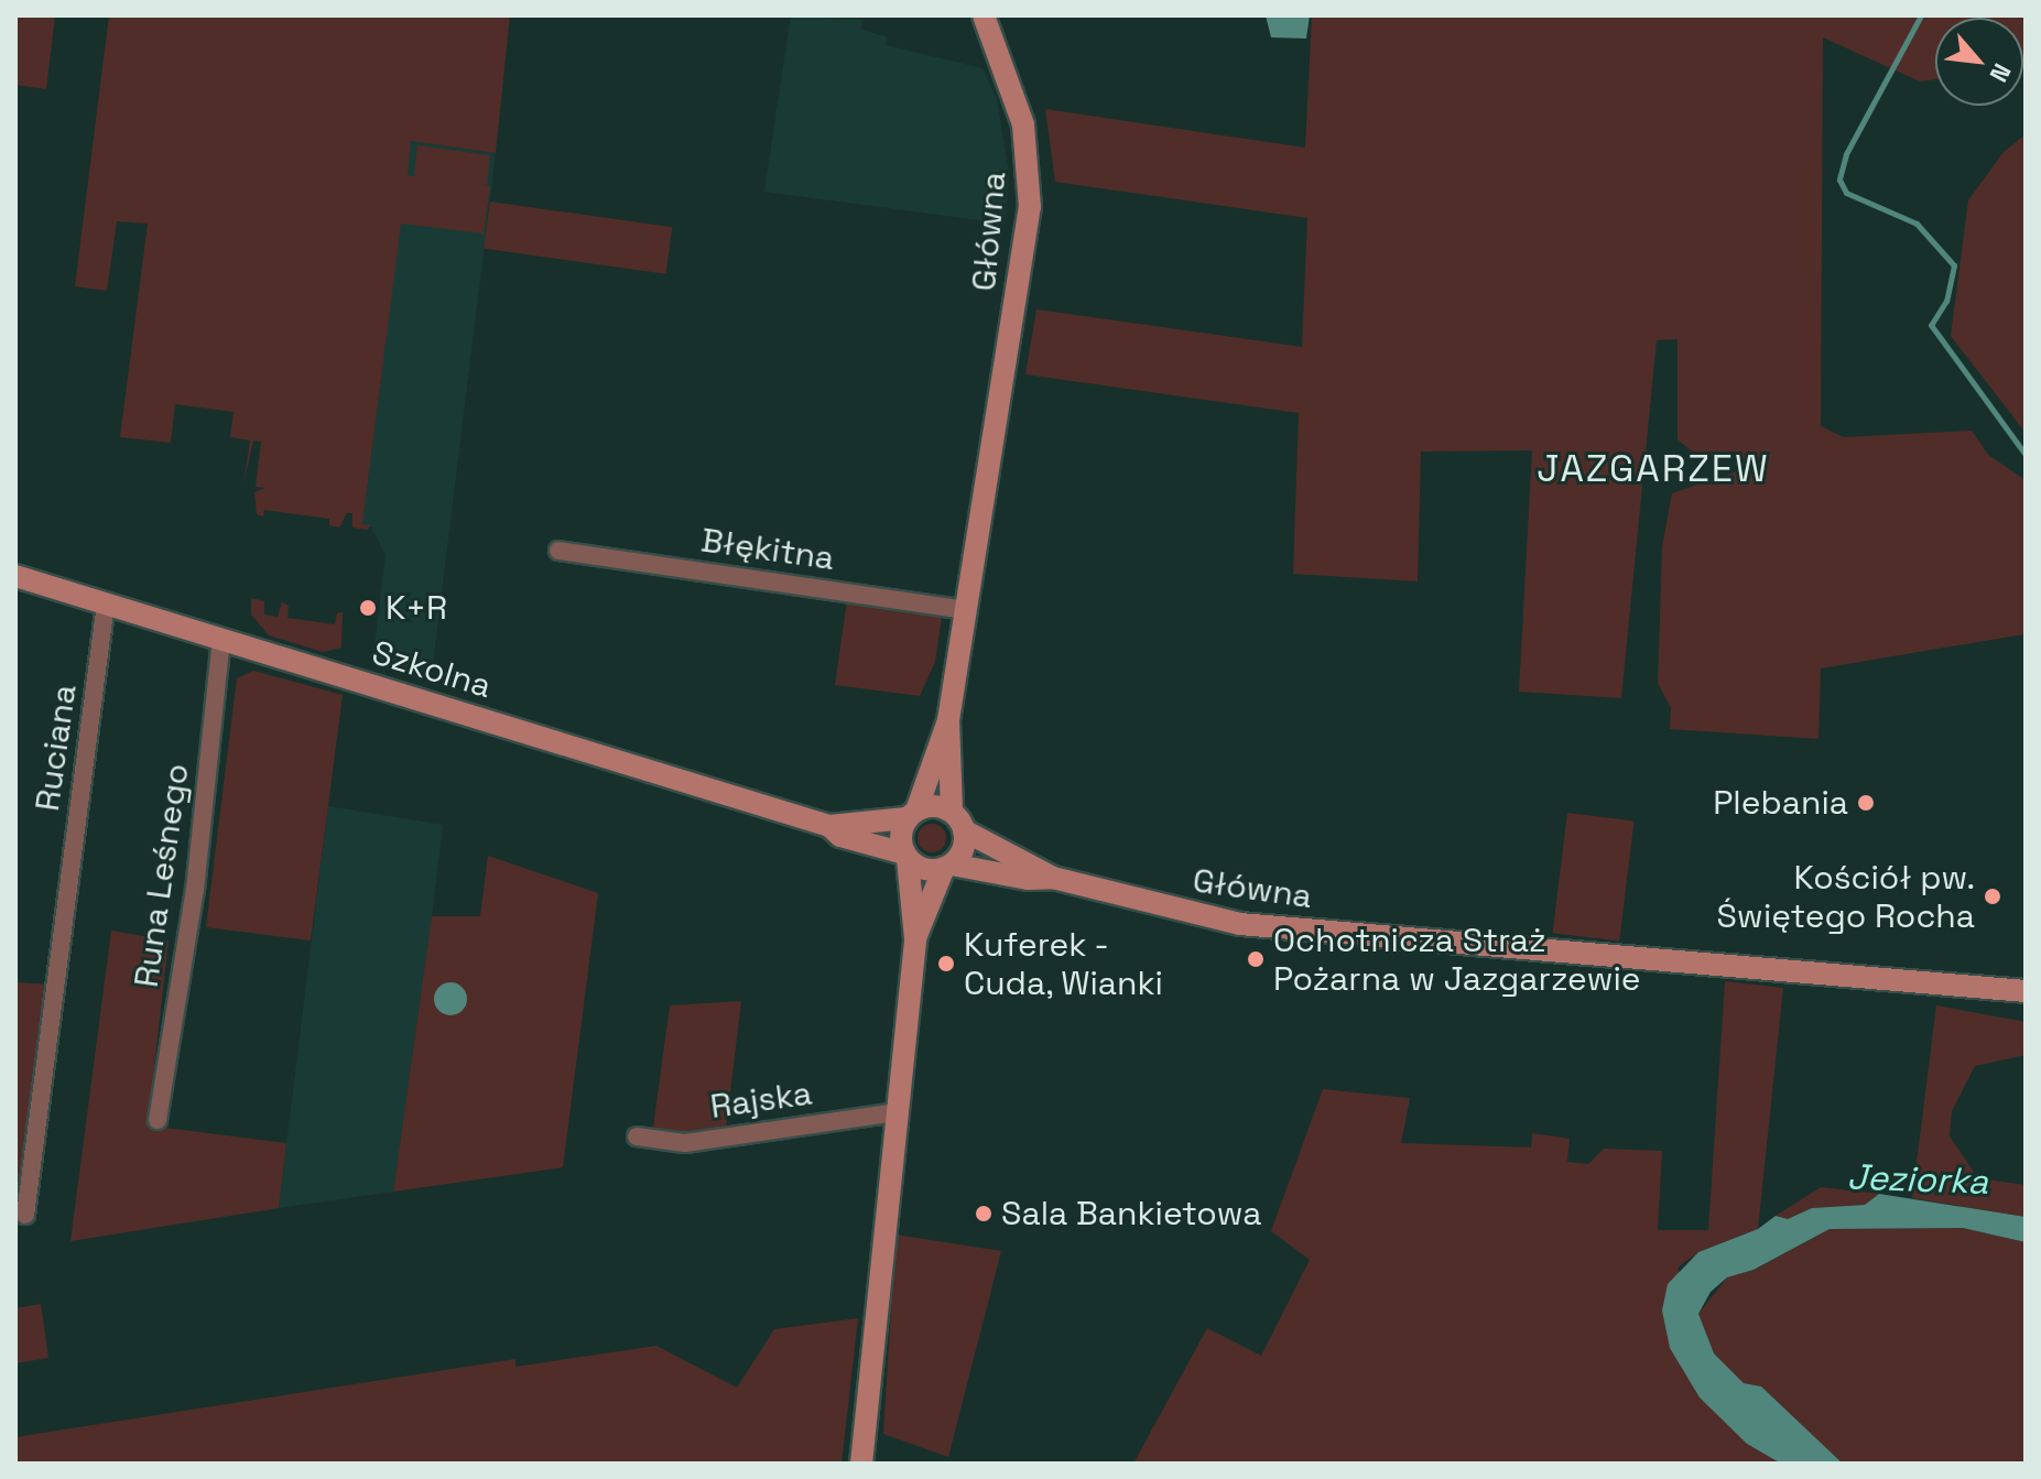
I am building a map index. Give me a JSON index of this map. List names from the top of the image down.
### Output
{
  "streets": {
    "street": [
      "Główna",
      "Błękitna",
      "Szkolna",
      "Ruciana",
      "Runa Leśnego",
      "Rajska"
    ]
  },
  "crossings": [
    ["Główna", "Błękitna"],
    ["Główna", "Szkolna"],
    ["Szkolna", "Ruciana"],
    ["Szkolna", "Runa Leśnego"]
  ],
  "districts": ["JAZGARZEW"],
  "water": ["Jeziorka"],
  "places": [
    "K+R",
    "Plebania",
    "Kościół pw. Świętego Rocha",
    "Ochotnicza Straż Pożarna w Jazgarzewie",
    "Kuferek - Cuda, Wianki",
    "Sala Bankietowa"
  ],
  "north": "bottom right"
}
